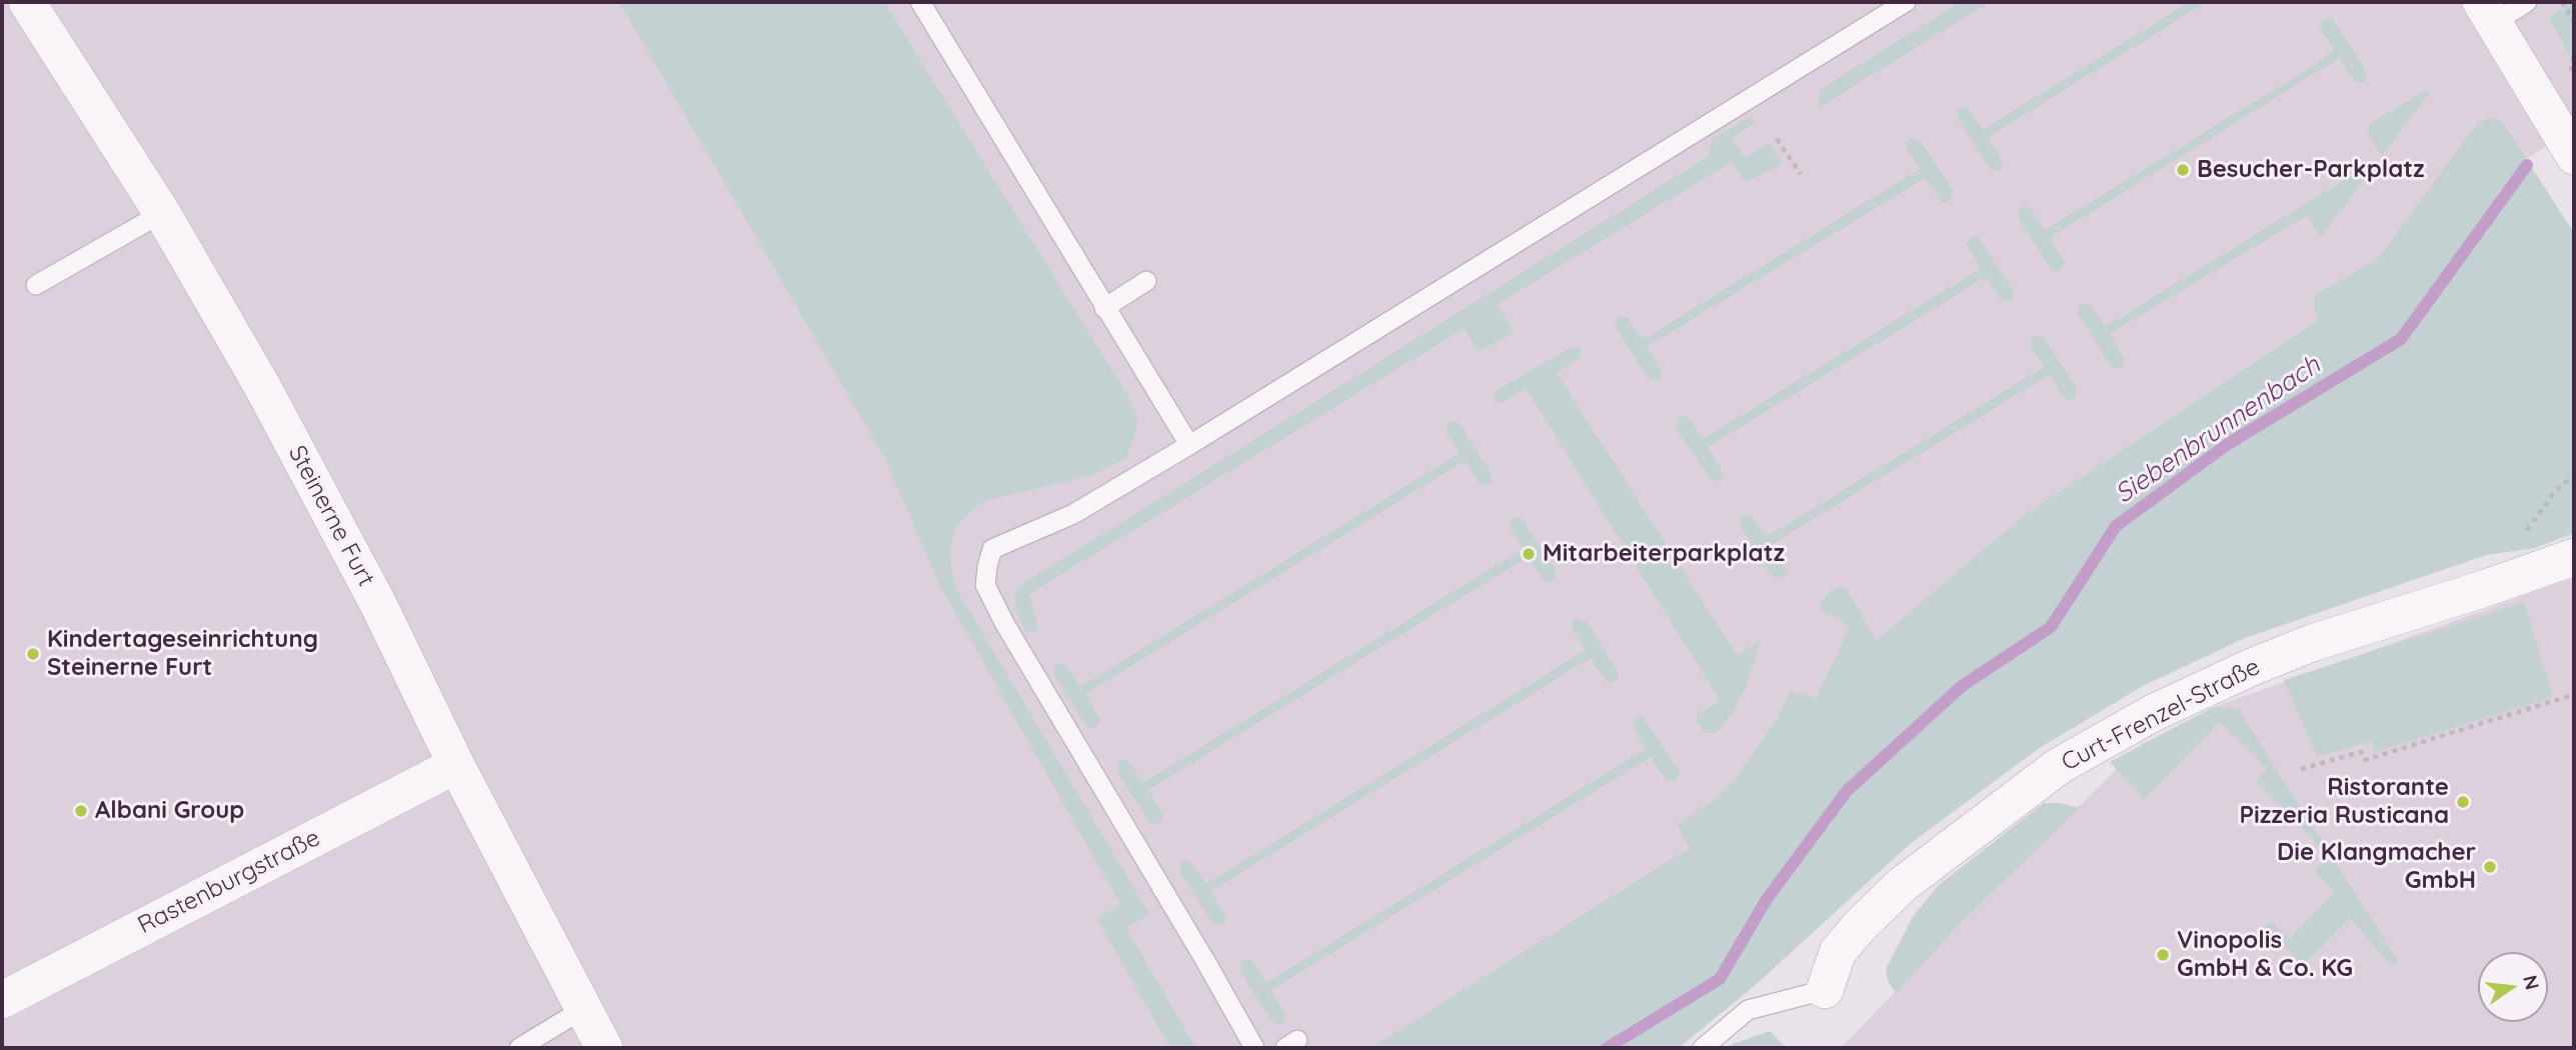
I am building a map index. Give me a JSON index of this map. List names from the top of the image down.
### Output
{
  "streets": {
    "street": ["Steinerne Furt", "Curt-Frenzel-Straße", "Rastenburgstraße"]
  },
  "crossings": [
    ["Steinerne Furt", "Rastenburgstraße"]
  ],
  "water": ["Siebenbrunnenbach"],
  "places": [
    "Besucher-Parkplatz",
    "Mitarbeiterparkplatz",
    "Kindertageseinrichtung Steinerne Furt",
    "Ristorante Pizzeria Rusticana",
    "Albani Group",
    "Die Klangmacher GmbH",
    "Vinopolis GmbH & Co. KG"
  ],
  "north": "right"
}
